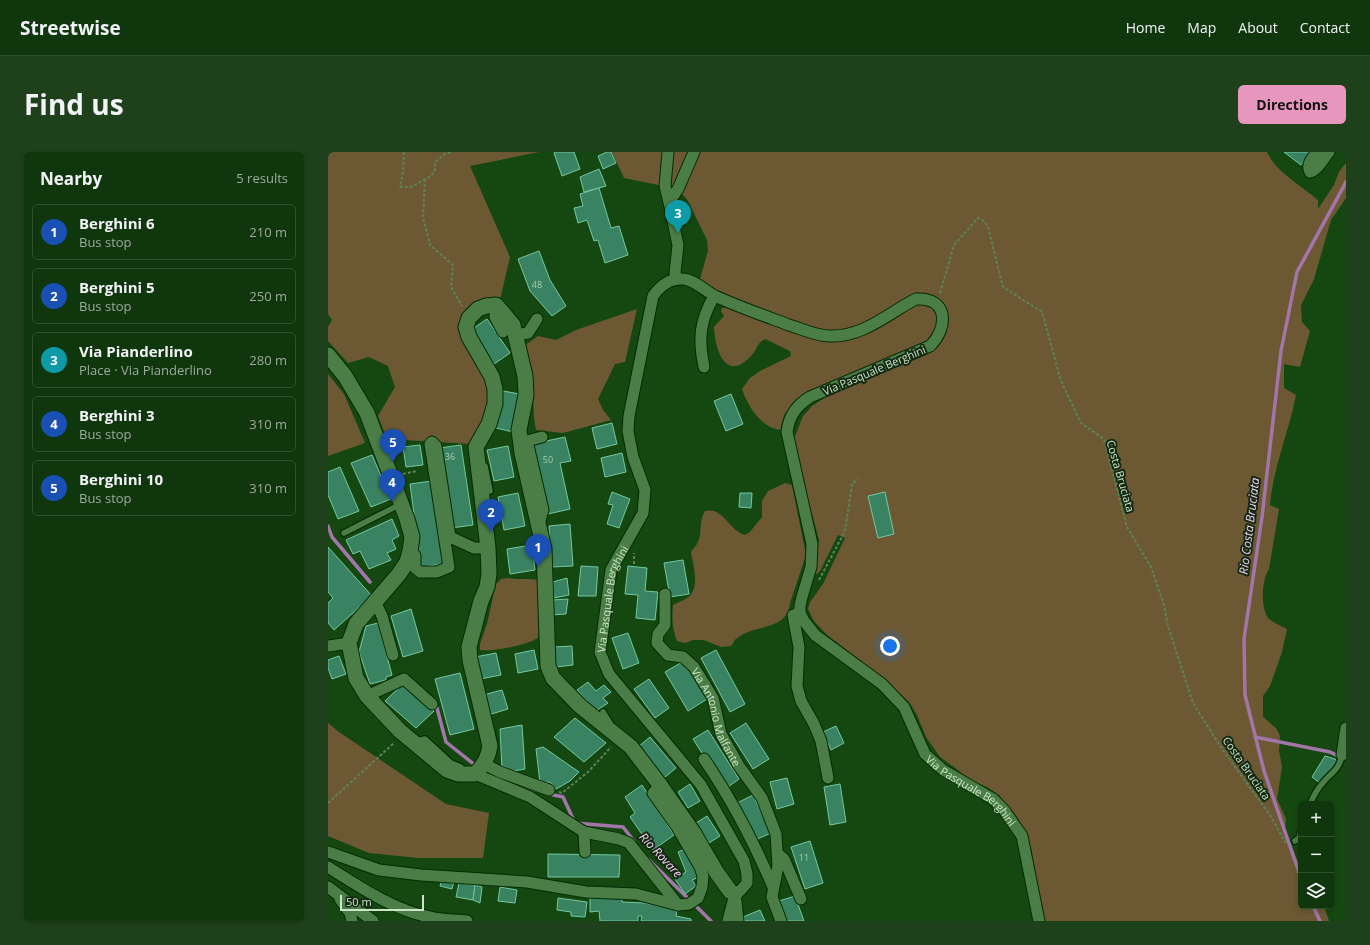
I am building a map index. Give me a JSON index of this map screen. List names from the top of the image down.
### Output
{
  "streets": {
    "street": ["Via Pasquale Berghini", "Via Antonio Malfante"],
    "path": ["Costa Bruciata"]
  },
  "crossings": [
    ["Via Pasquale Berghini", "Costa Bruciata"]
  ],
  "water": ["Rio Costa Bruciata", "Rio Rovare"],
  "house_numbers": [
    "48",
    "36",
    "50",
    "11"
  ],
  "scale_bar": "50 m",
  "page": {
    "header": "Streetwise",
    "nav": [
      "Home",
      "Map",
      "About",
      "Contact"
    ],
    "title": "Find us",
    "buttons": "Directions",
    "heading": ["Nearby", "5 results"],
    "pins": [
      "3",
      "5",
      "4",
      "2",
      "1"
    ],
    "list": [
      {
        "mark": "1",
        "name": "Berghini 6",
        "note": "Bus stop",
        "value": "210 m"
      },
      {
        "mark": "2",
        "name": "Berghini 5",
        "note": "Bus stop",
        "value": "250 m"
      },
      {
        "mark": "3",
        "name": "Via Pianderlino",
        "note": "Place · Via Pianderlino",
        "value": "280 m"
      },
      {
        "mark": "4",
        "name": "Berghini 3",
        "note": "Bus stop",
        "value": "310 m"
      },
      {
        "mark": "5",
        "name": "Berghini 10",
        "note": "Bus stop",
        "value": "310 m"
      }
    ],
    "map_buttons": ["+", "−"],
    "scale": "50 m"
  }
}
